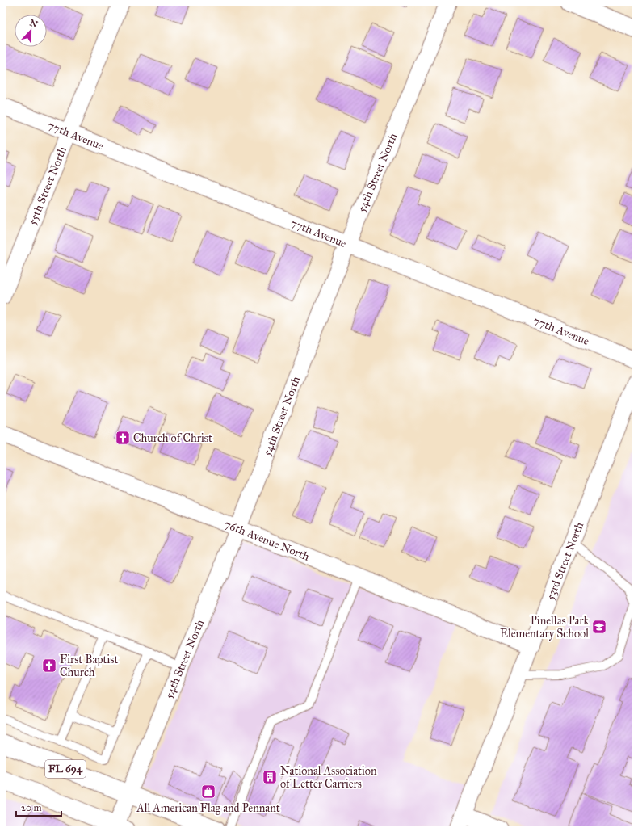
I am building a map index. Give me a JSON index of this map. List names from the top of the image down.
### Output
{
  "streets": {
    "main road": ["FL 694"],
    "street": [
      "77th Avenue",
      "54th Street North",
      "55th Street North",
      "76th Avenue North",
      "53rd Street North"
    ]
  },
  "crossings": [
    ["77th Avenue", "54th Street North"],
    ["77th Avenue", "55th Street North"],
    ["54th Street North", "76th Avenue North"],
    ["54th Street North", "FL 694"],
    ["76th Avenue North", "53rd Street North"]
  ],
  "places": {
    "church": ["Church of Christ", "First Baptist Church"],
    "school or university": ["Pinellas Park Elementary School"],
    "building": ["National Association of Letter Carriers"],
    "shop": ["All American Flag and Pennant"]
  },
  "scale_bar": "20 m",
  "north": "top"
}
